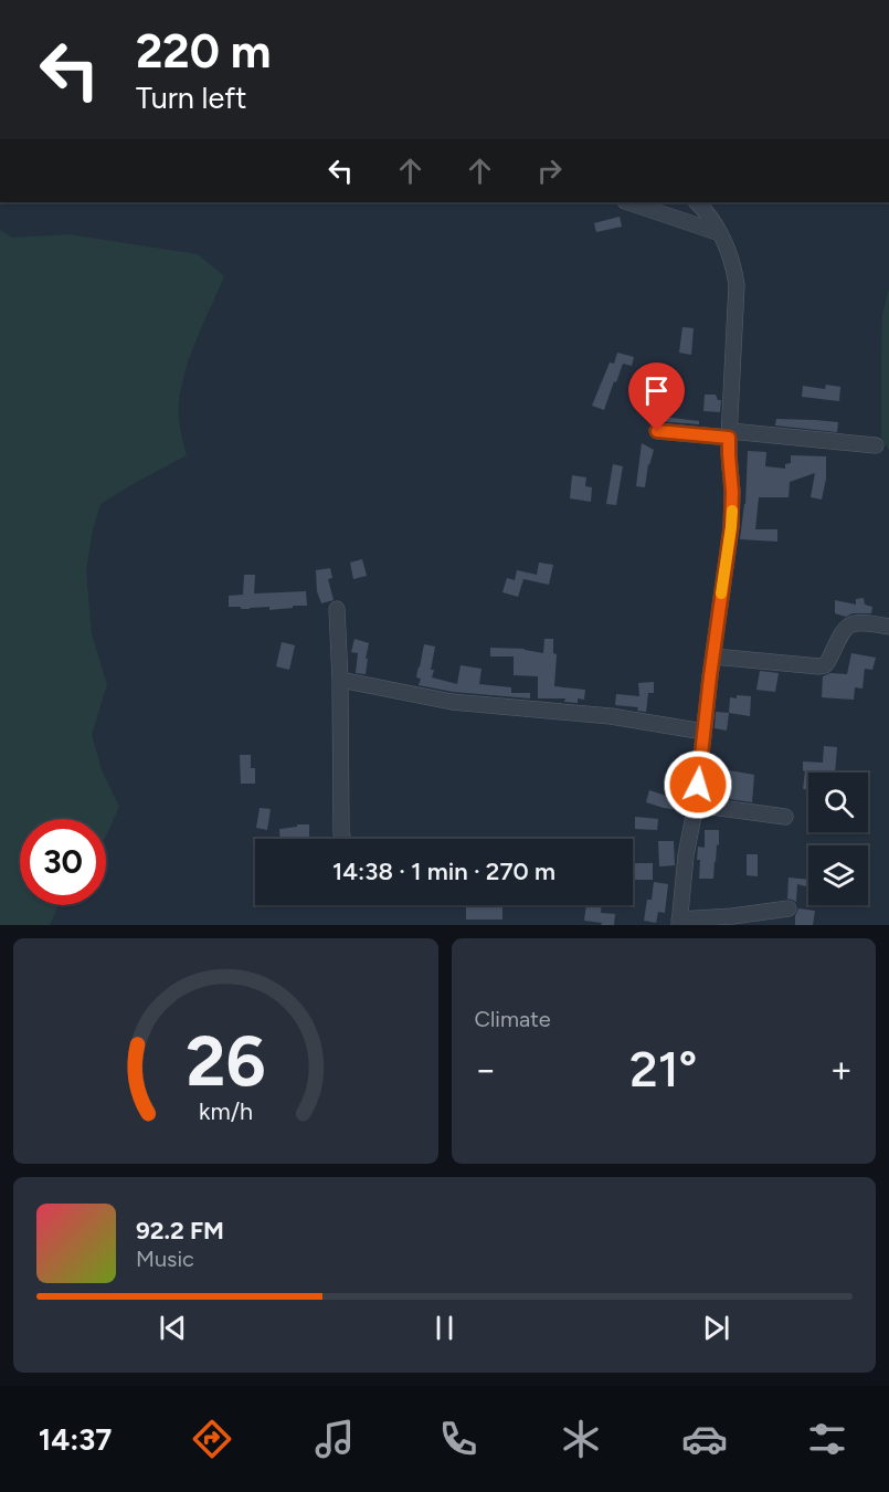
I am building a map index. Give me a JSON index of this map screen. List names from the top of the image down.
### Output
{
  "page": {
    "turn": ["220 m", "Turn left"],
    "limit": "30",
    "trip": "14:38 · 1 min · 270 m",
    "tile": "Climate",
    "heat": ["−", "21°", "+"],
    "song": ["92.2 FM", "Music"],
    "tabs": "14:37",
    "gauge": ["26", "km/h"]
  }
}
